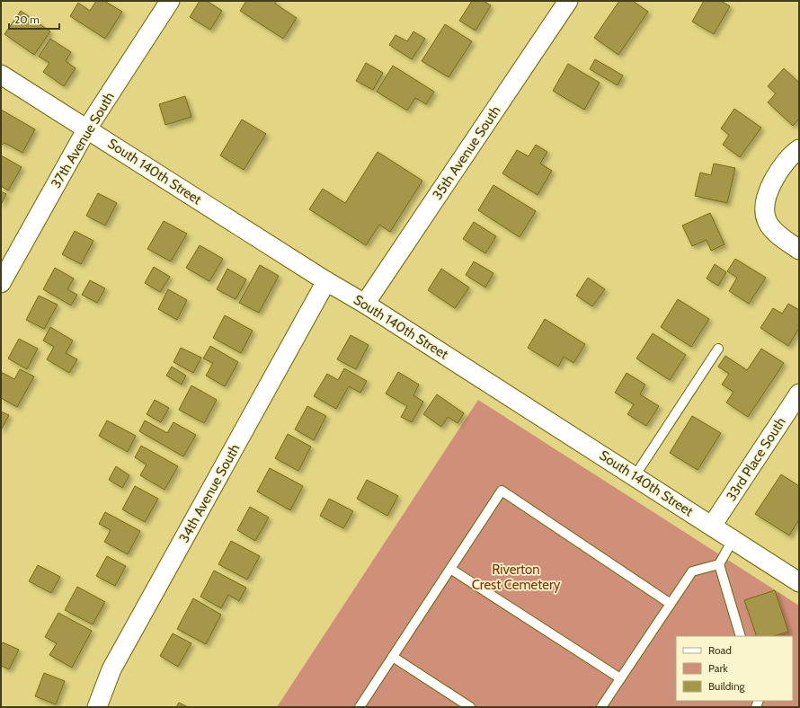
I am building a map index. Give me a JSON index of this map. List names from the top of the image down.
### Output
{
  "streets": {
    "street": [
      "37th Avenue South",
      "35th Avenue South",
      "South 140th Street",
      "33rd Place South",
      "34th Avenue South"
    ]
  },
  "crossings": [
    ["37th Avenue South", "South 140th Street"],
    ["35th Avenue South", "South 140th Street"],
    ["South 140th Street", "33rd Place South"],
    ["South 140th Street", "34th Avenue South"]
  ],
  "parks": ["Riverton Crest Cemetery"],
  "legend": ["Road", "Park", "Building"],
  "scale_bar": "20 m"
}
